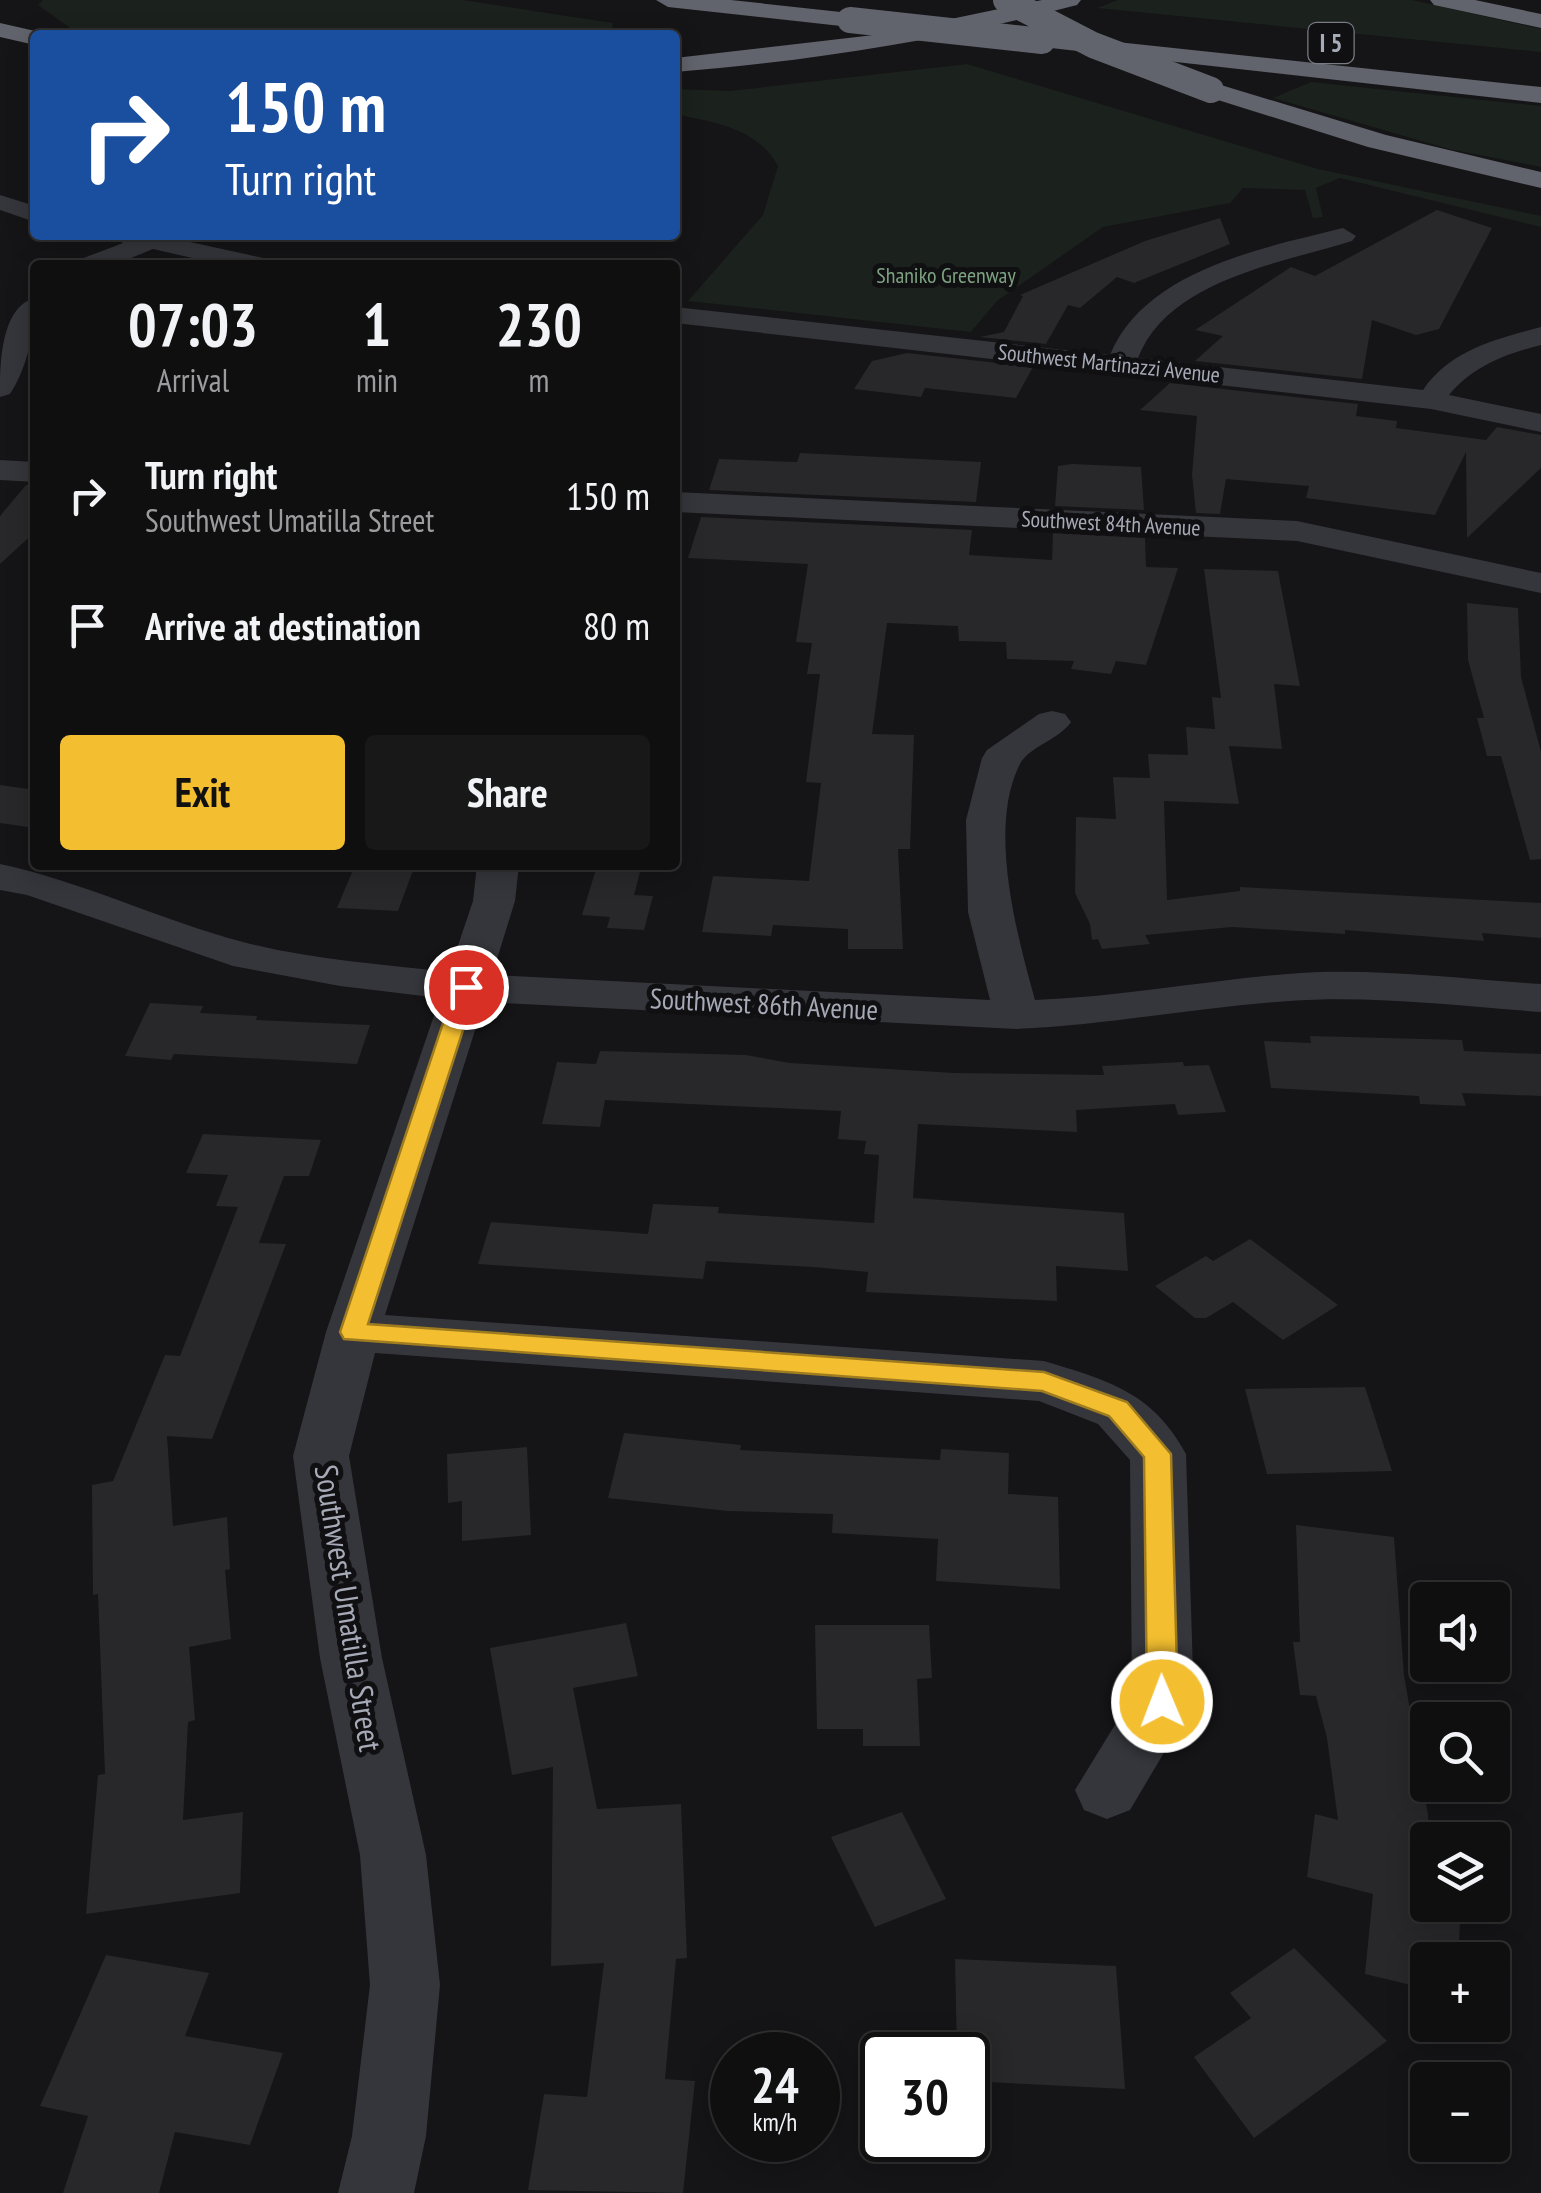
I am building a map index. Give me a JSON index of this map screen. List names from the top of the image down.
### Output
{
  "streets": {
    "highway": ["I 5"],
    "street": [
      "Southwest Martinazzi Avenue",
      "Southwest 84th Avenue",
      "Southwest 86th Avenue",
      "Southwest Umatilla Street"
    ]
  },
  "crossings": [
    ["Southwest 86th Avenue", "Southwest Umatilla Street"]
  ],
  "parks": ["Shaniko Greenway"],
  "page": {
    "turn": ["150 m", "Turn right"],
    "eta": [
      "07:03",
      "Arrival",
      "1",
      "min",
      "230",
      "m"
    ],
    "list": [
      {
        "name": "Turn right",
        "note": "Southwest Umatilla Street",
        "value": "150 m"
      },
      {
        "name": "Arrive at destination",
        "value": "80 m"
      }
    ],
    "buttons": ["Exit", "Share"],
    "map_buttons": ["+", "−"],
    "speed": "24 km/h",
    "limit": "30"
  }
}
